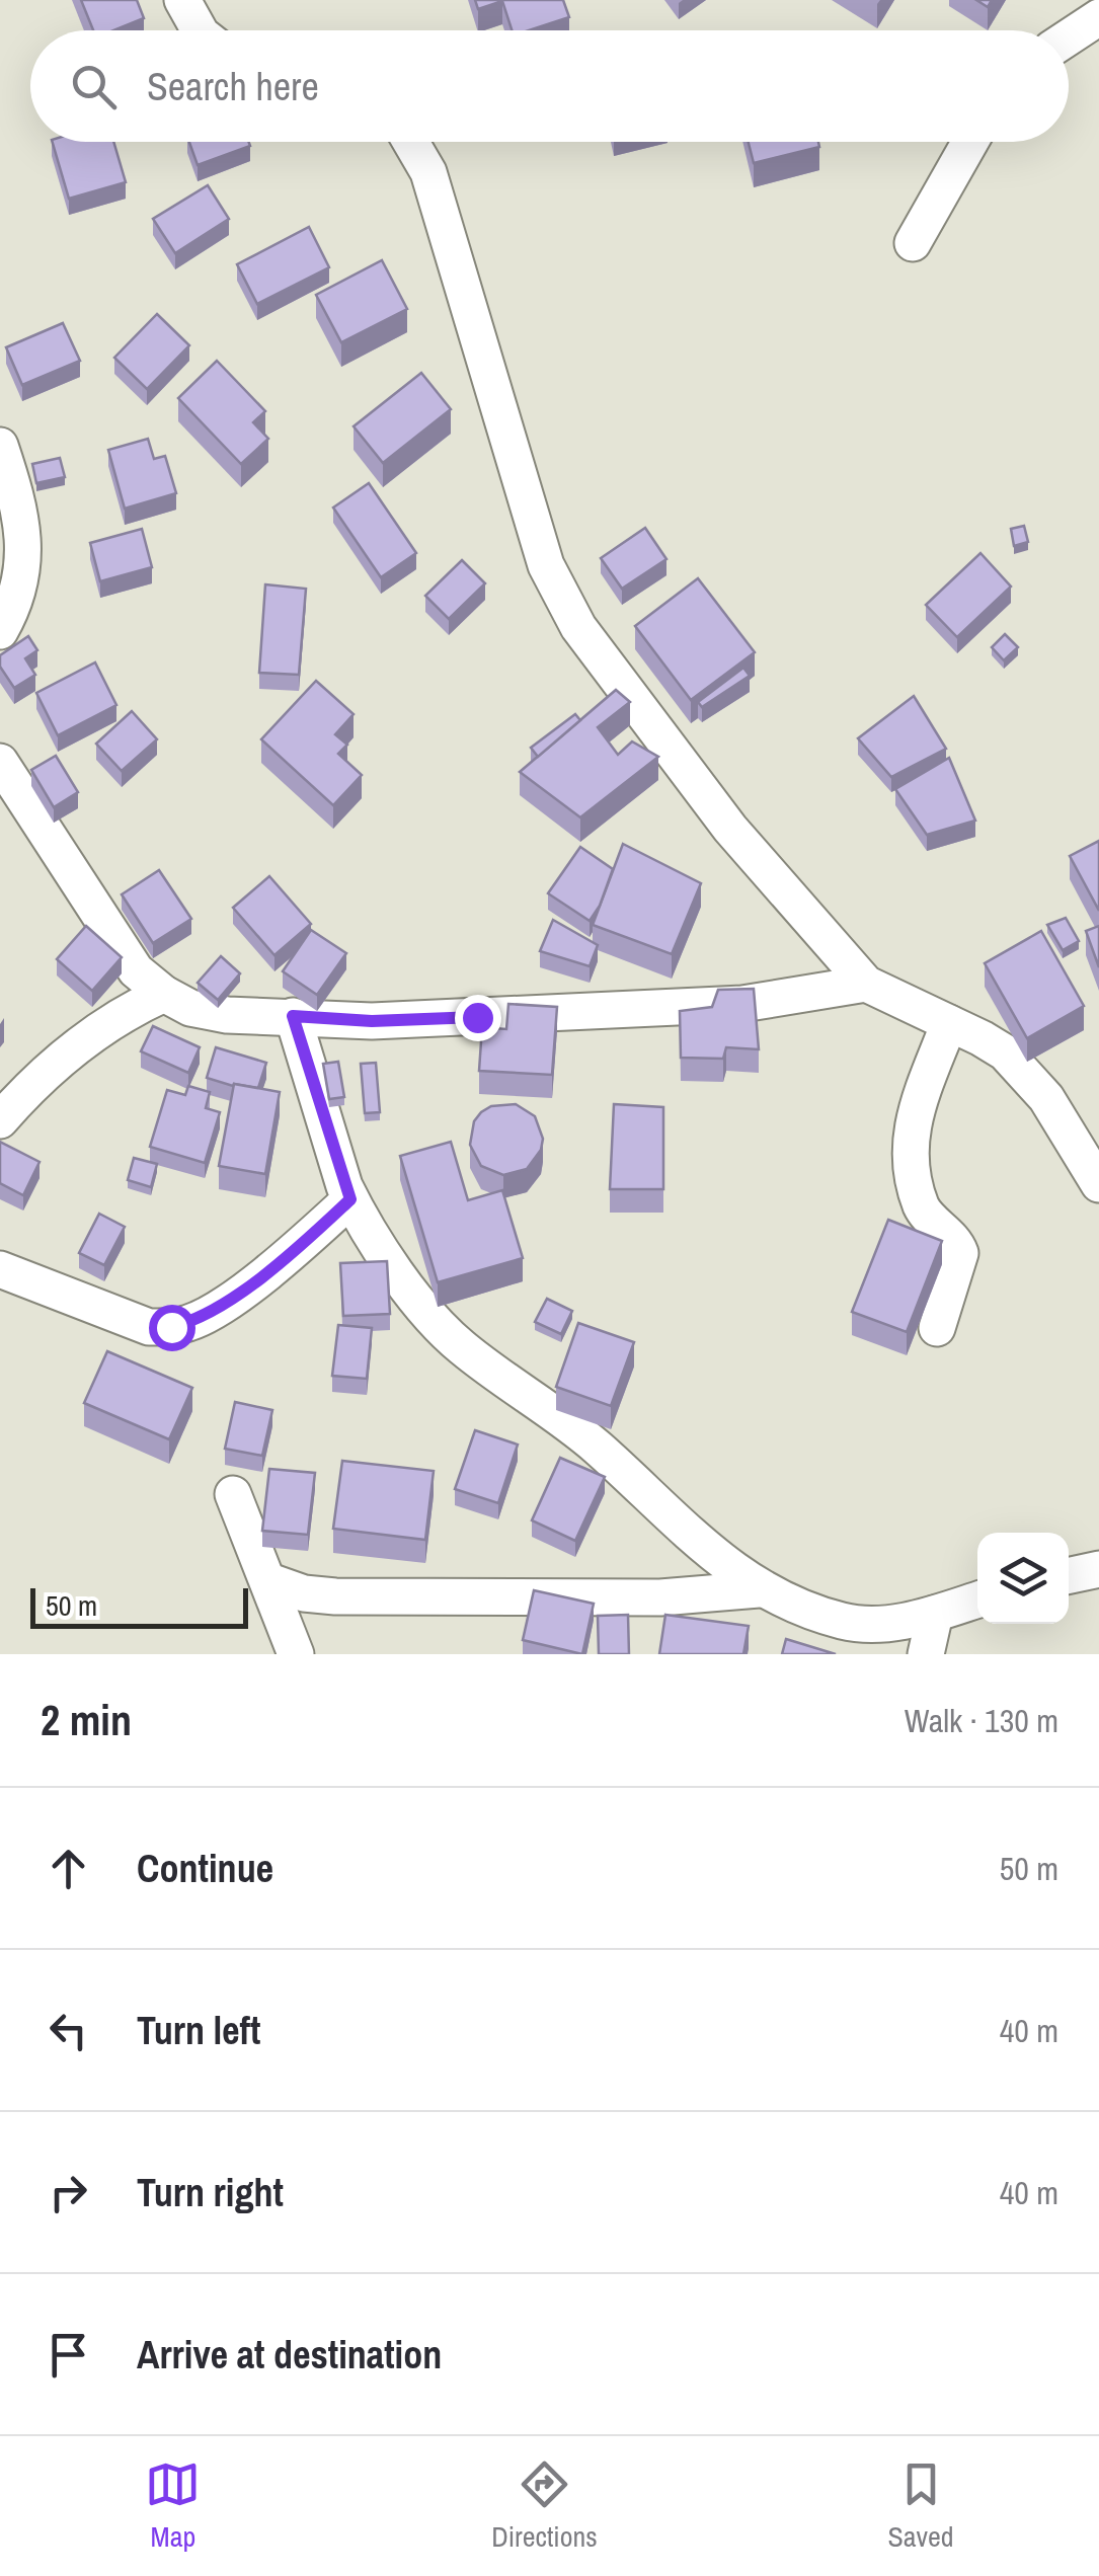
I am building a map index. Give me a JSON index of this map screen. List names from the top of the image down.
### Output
{
  "scale_bar": "50 m",
  "page": {
    "search": "Search here",
    "scale": "50 m",
    "heading": ["2 min", "Walk · 130 m"],
    "list": [
      ["Continue", "50 m"],
      ["Turn left", "40 m"],
      ["Turn right", "40 m"],
      "Arrive at destination"
    ],
    "nav": ["Map", "Directions", "Saved"]
  }
}
